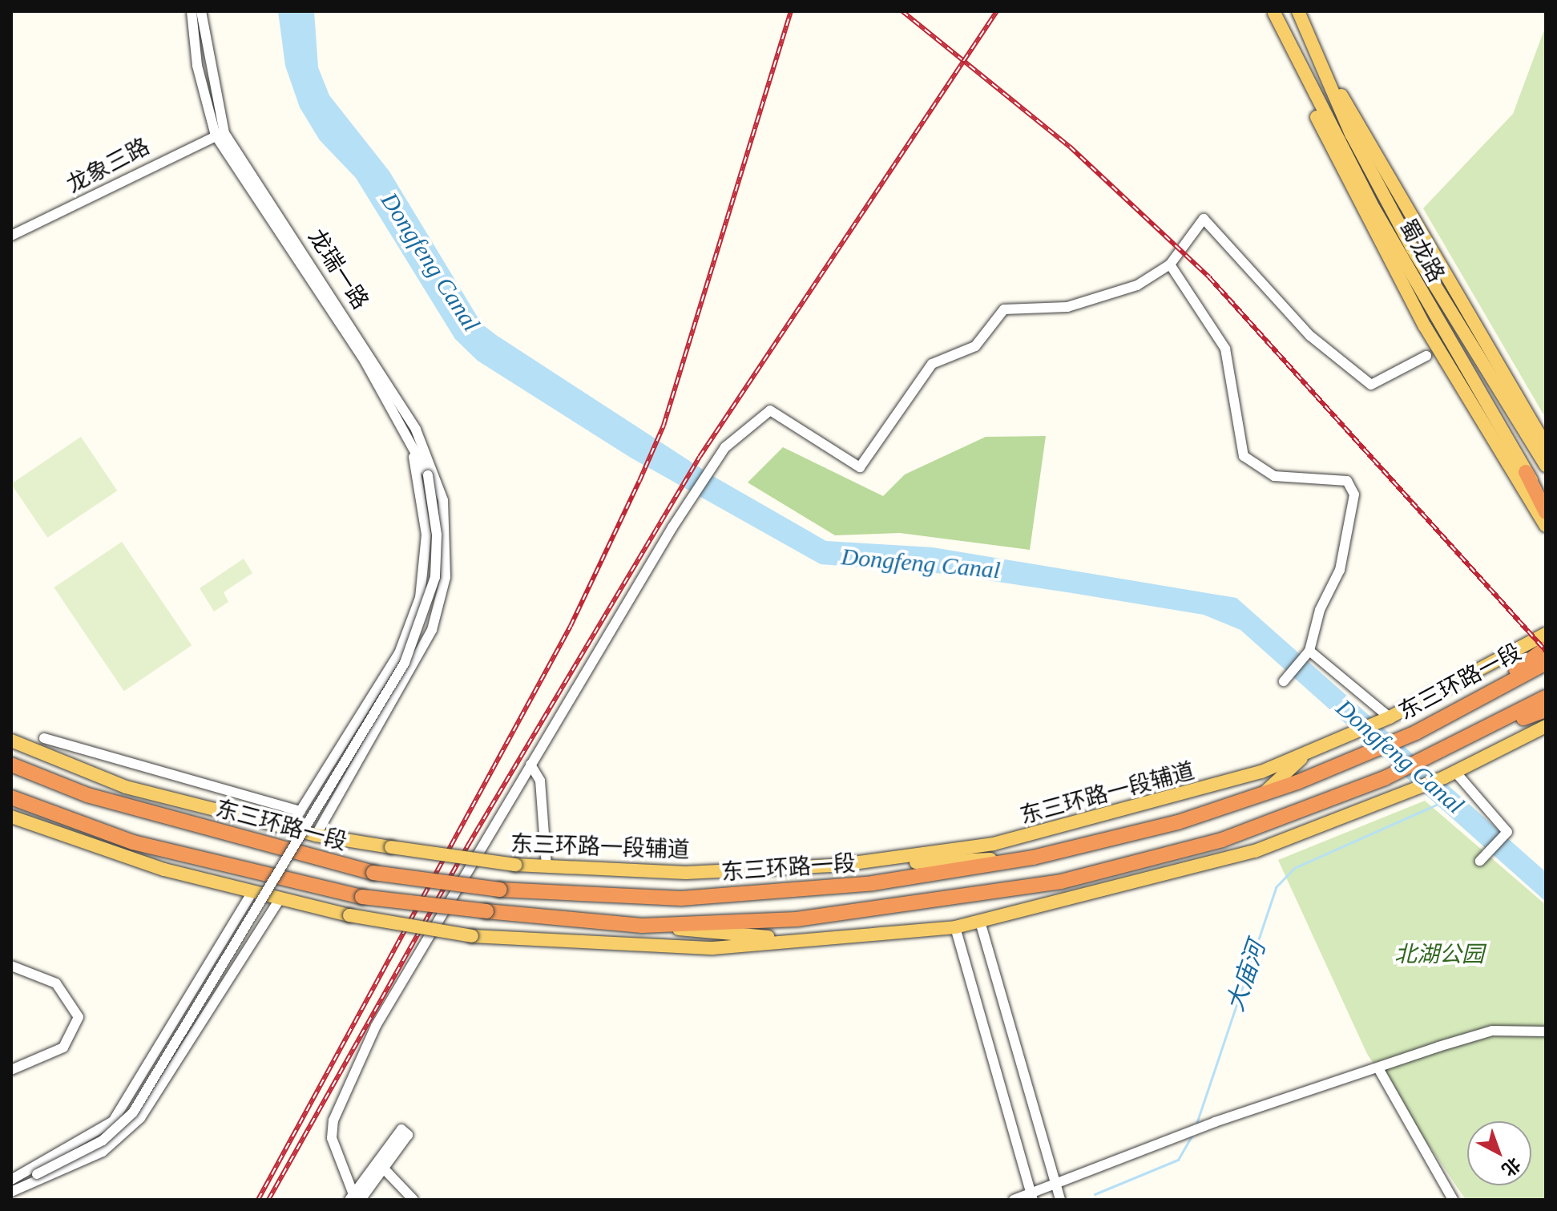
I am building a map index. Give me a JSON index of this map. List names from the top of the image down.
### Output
{
  "streets": {
    "highway": ["东三环路一段"],
    "main road": ["蜀龙路", "东三环路一段辅道"],
    "street": ["龙象三路", "龙瑞一路"]
  },
  "crossings": [
    ["龙象三路", "龙瑞一路"]
  ],
  "water": ["Dongfeng Canal", "大庙河"],
  "parks": ["北湖公园"],
  "north": "bottom right"
}
